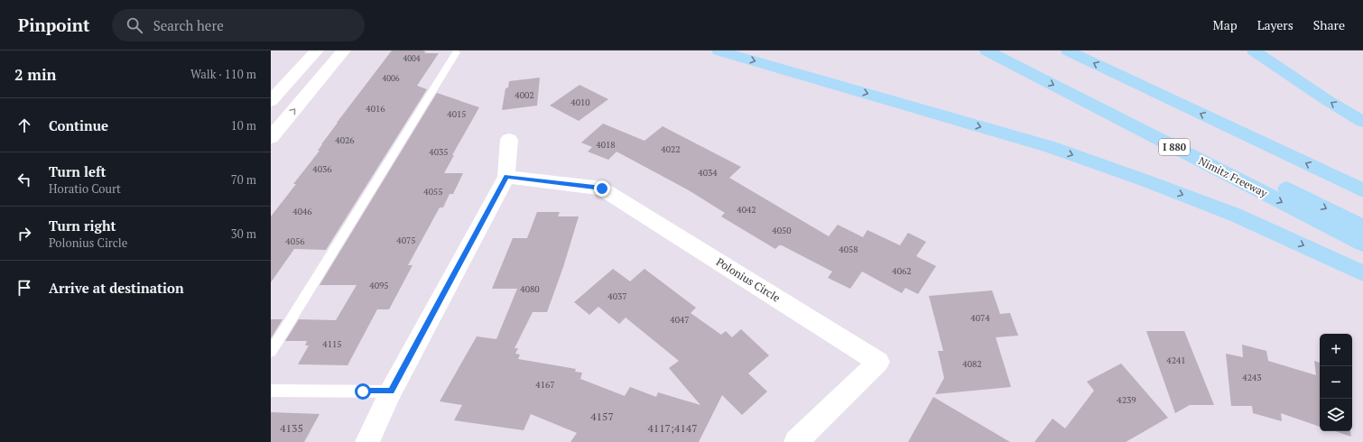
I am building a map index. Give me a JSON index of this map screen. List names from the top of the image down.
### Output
{
  "streets": {
    "highway": ["I 880", "Nimitz Freeway"],
    "street": ["Polonius Circle"]
  },
  "house_numbers": [
    "4004",
    "4006",
    "4002",
    "4010",
    "4016",
    "4015",
    "4026",
    "4018",
    "4022",
    "4035",
    "4036",
    "4034",
    "4055",
    "4042",
    "4046",
    "4050",
    "4075",
    "4056",
    "4058",
    "4062",
    "4095",
    "4080",
    "4037",
    "4074",
    "4047",
    "4115",
    "4241",
    "4082",
    "4243",
    "4167",
    "4239",
    "4157",
    "4135",
    "4117;4147"
  ],
  "page": {
    "header": "Pinpoint",
    "search": "Search here",
    "nav": ["Map", "Layers", "Share"],
    "heading": ["2 min", "Walk · 110 m"],
    "list": [
      ["Continue", "10 m"],
      ["Turn left", "Horatio Court", "70 m"],
      ["Turn right", "Polonius Circle", "30 m"],
      "Arrive at destination"
    ],
    "map_buttons": ["+", "−"]
  }
}
